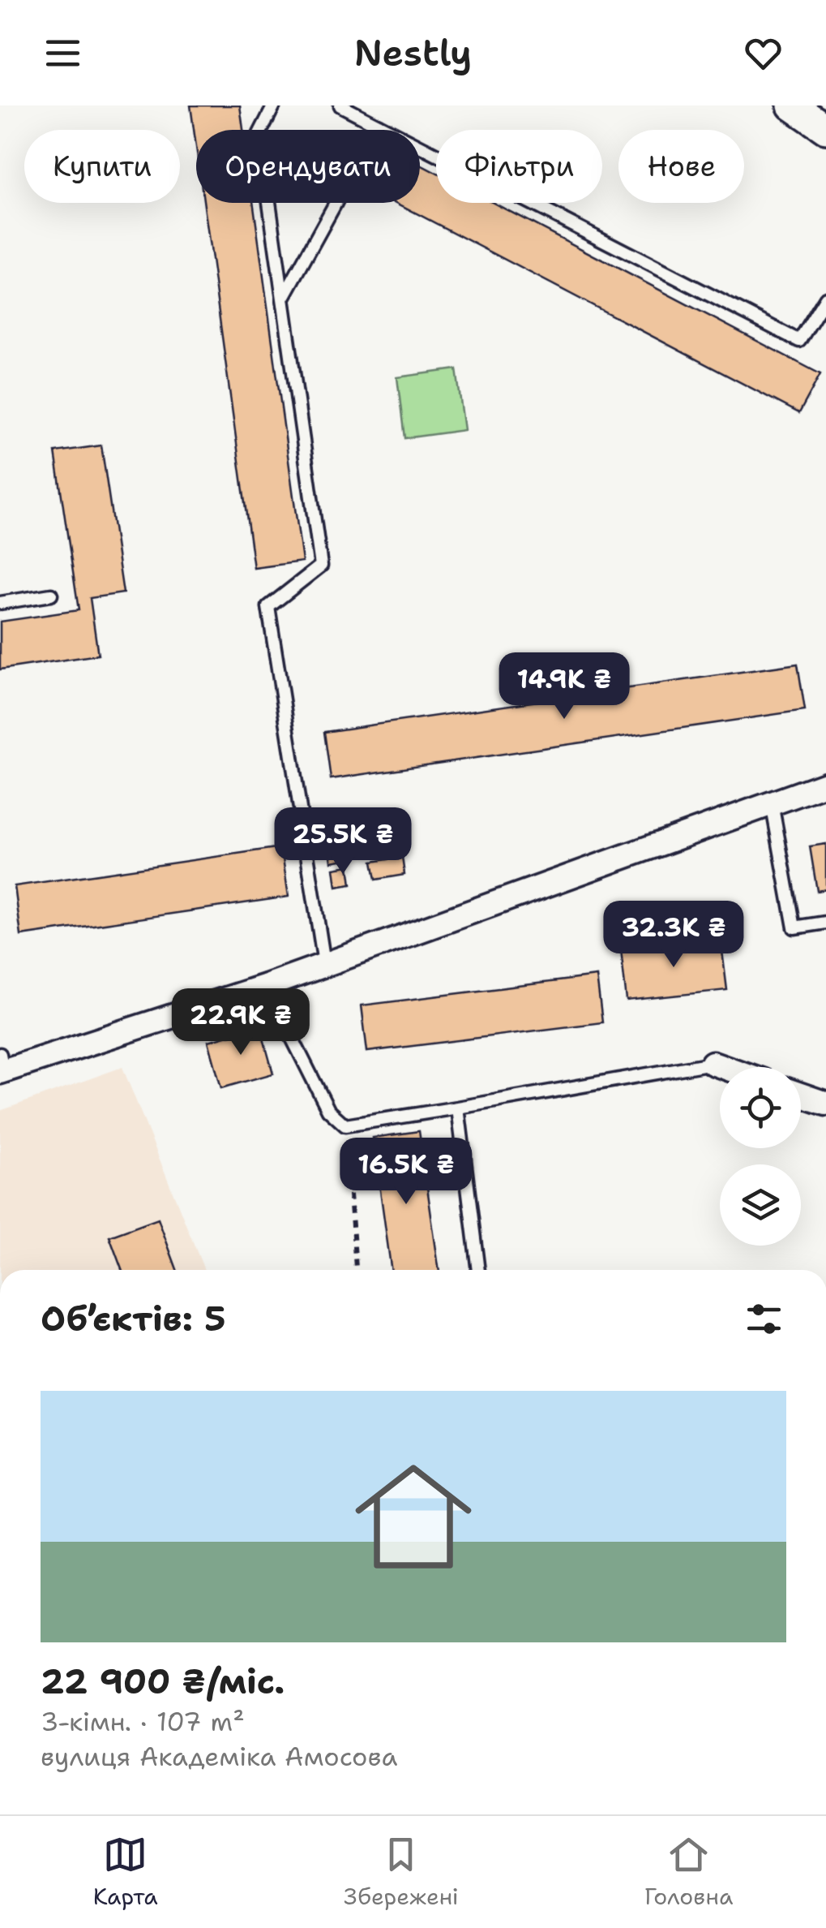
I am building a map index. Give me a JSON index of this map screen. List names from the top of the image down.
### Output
{
  "page": {
    "header": "Nestly",
    "chip": [
      "Купити",
      "Орендувати",
      "Фільтри",
      "Нове"
    ],
    "price": [
      "14.9K ₴",
      "25.5K ₴",
      "32.3K ₴",
      "22.9K ₴",
      "16.5K ₴"
    ],
    "heading": "Об’єктів: 5",
    "list": [
      {
        "name": "22 900 ₴/міс.",
        "note": "3-кімн. · 107 m² · вулиця Академіка Амосова"
      }
    ],
    "tabs": ["Карта", "Збережені", "Головна"]
  }
}
